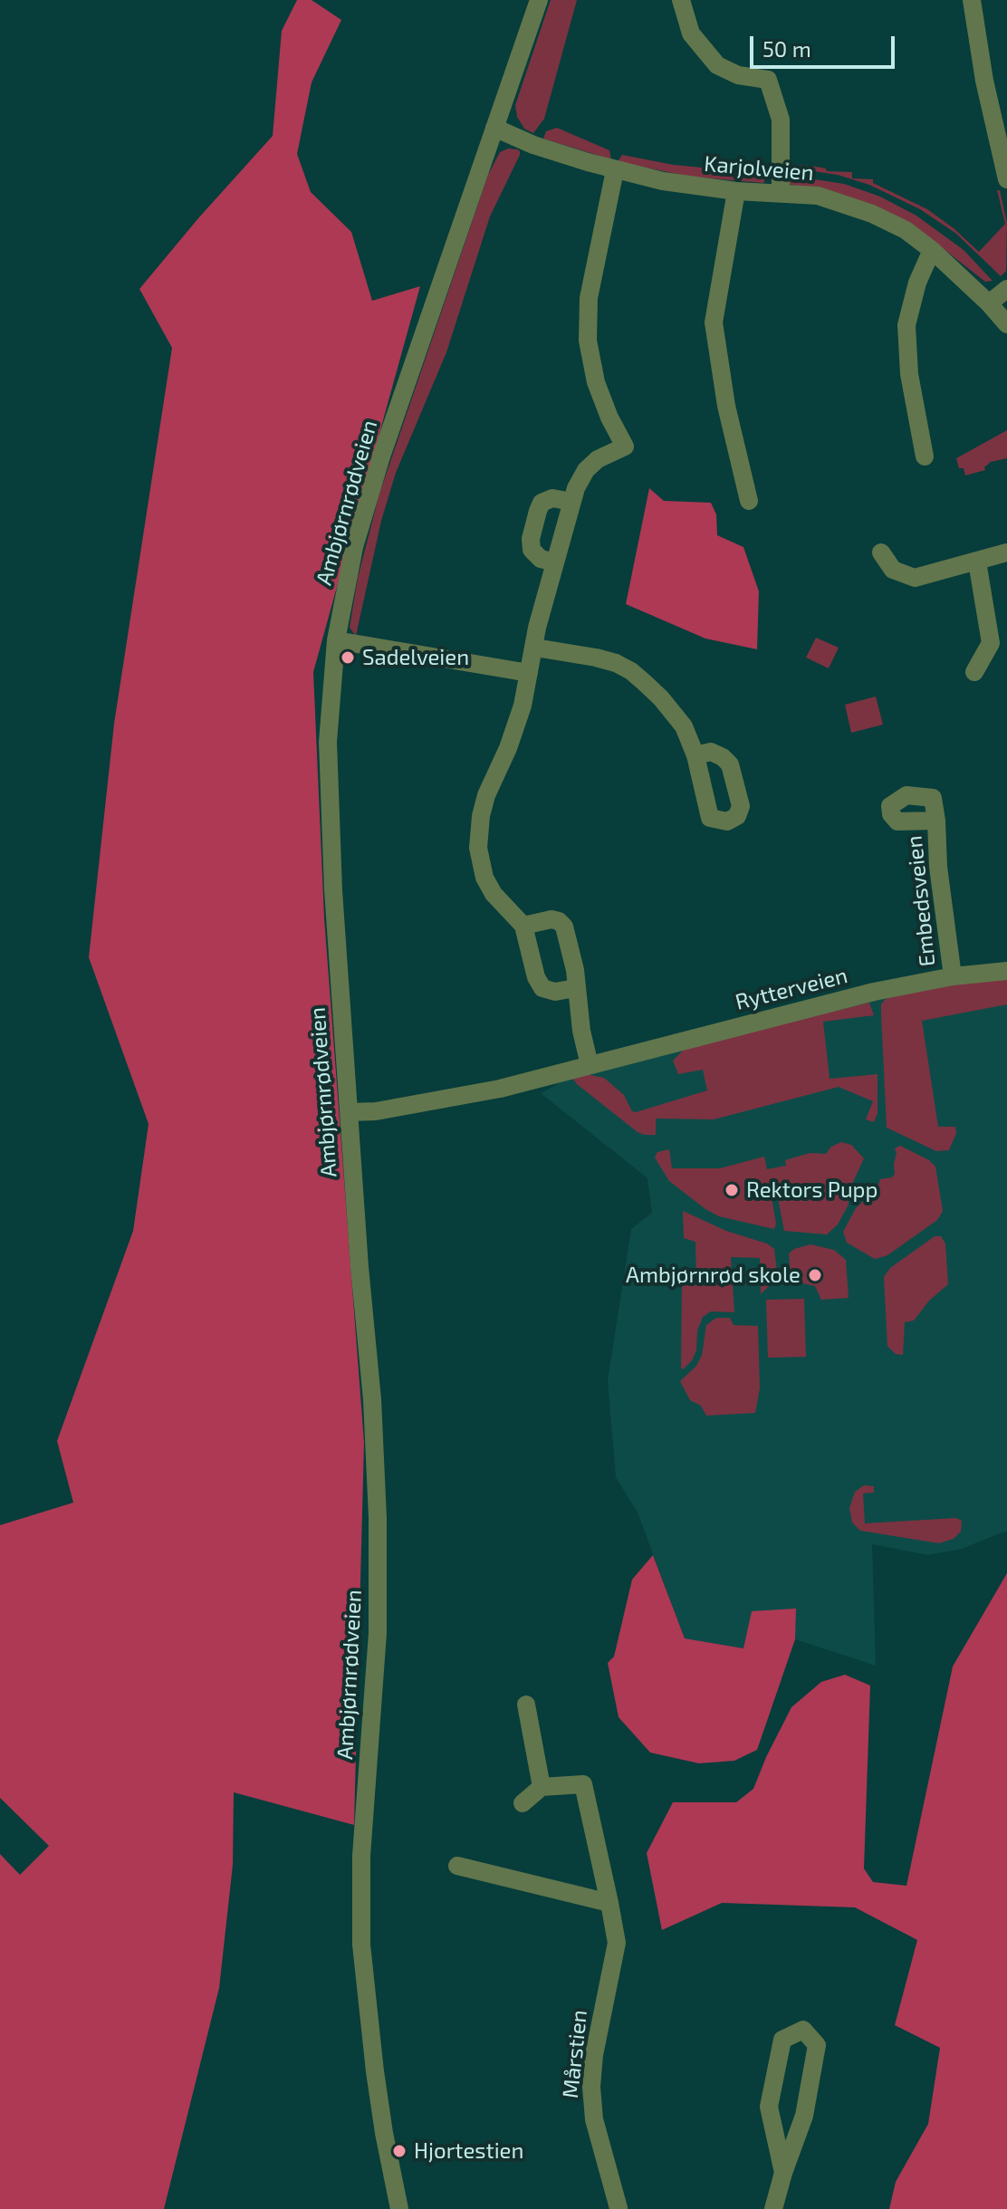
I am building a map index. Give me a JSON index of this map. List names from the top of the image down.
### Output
{
  "streets": {
    "street": [
      "Karjolveien",
      "Ambjørnrødveien",
      "Embedsveien",
      "Rytterveien",
      "Mårstien"
    ]
  },
  "crossings": [
    ["Karjolveien", "Ambjørnrødveien"],
    ["Ambjørnrødveien", "Rytterveien"],
    ["Embedsveien", "Rytterveien"]
  ],
  "places": [
    "Sadelveien",
    "Rektors Pupp",
    "Ambjørnrød skole",
    "Hjortestien"
  ],
  "scale_bar": "50 m"
}
